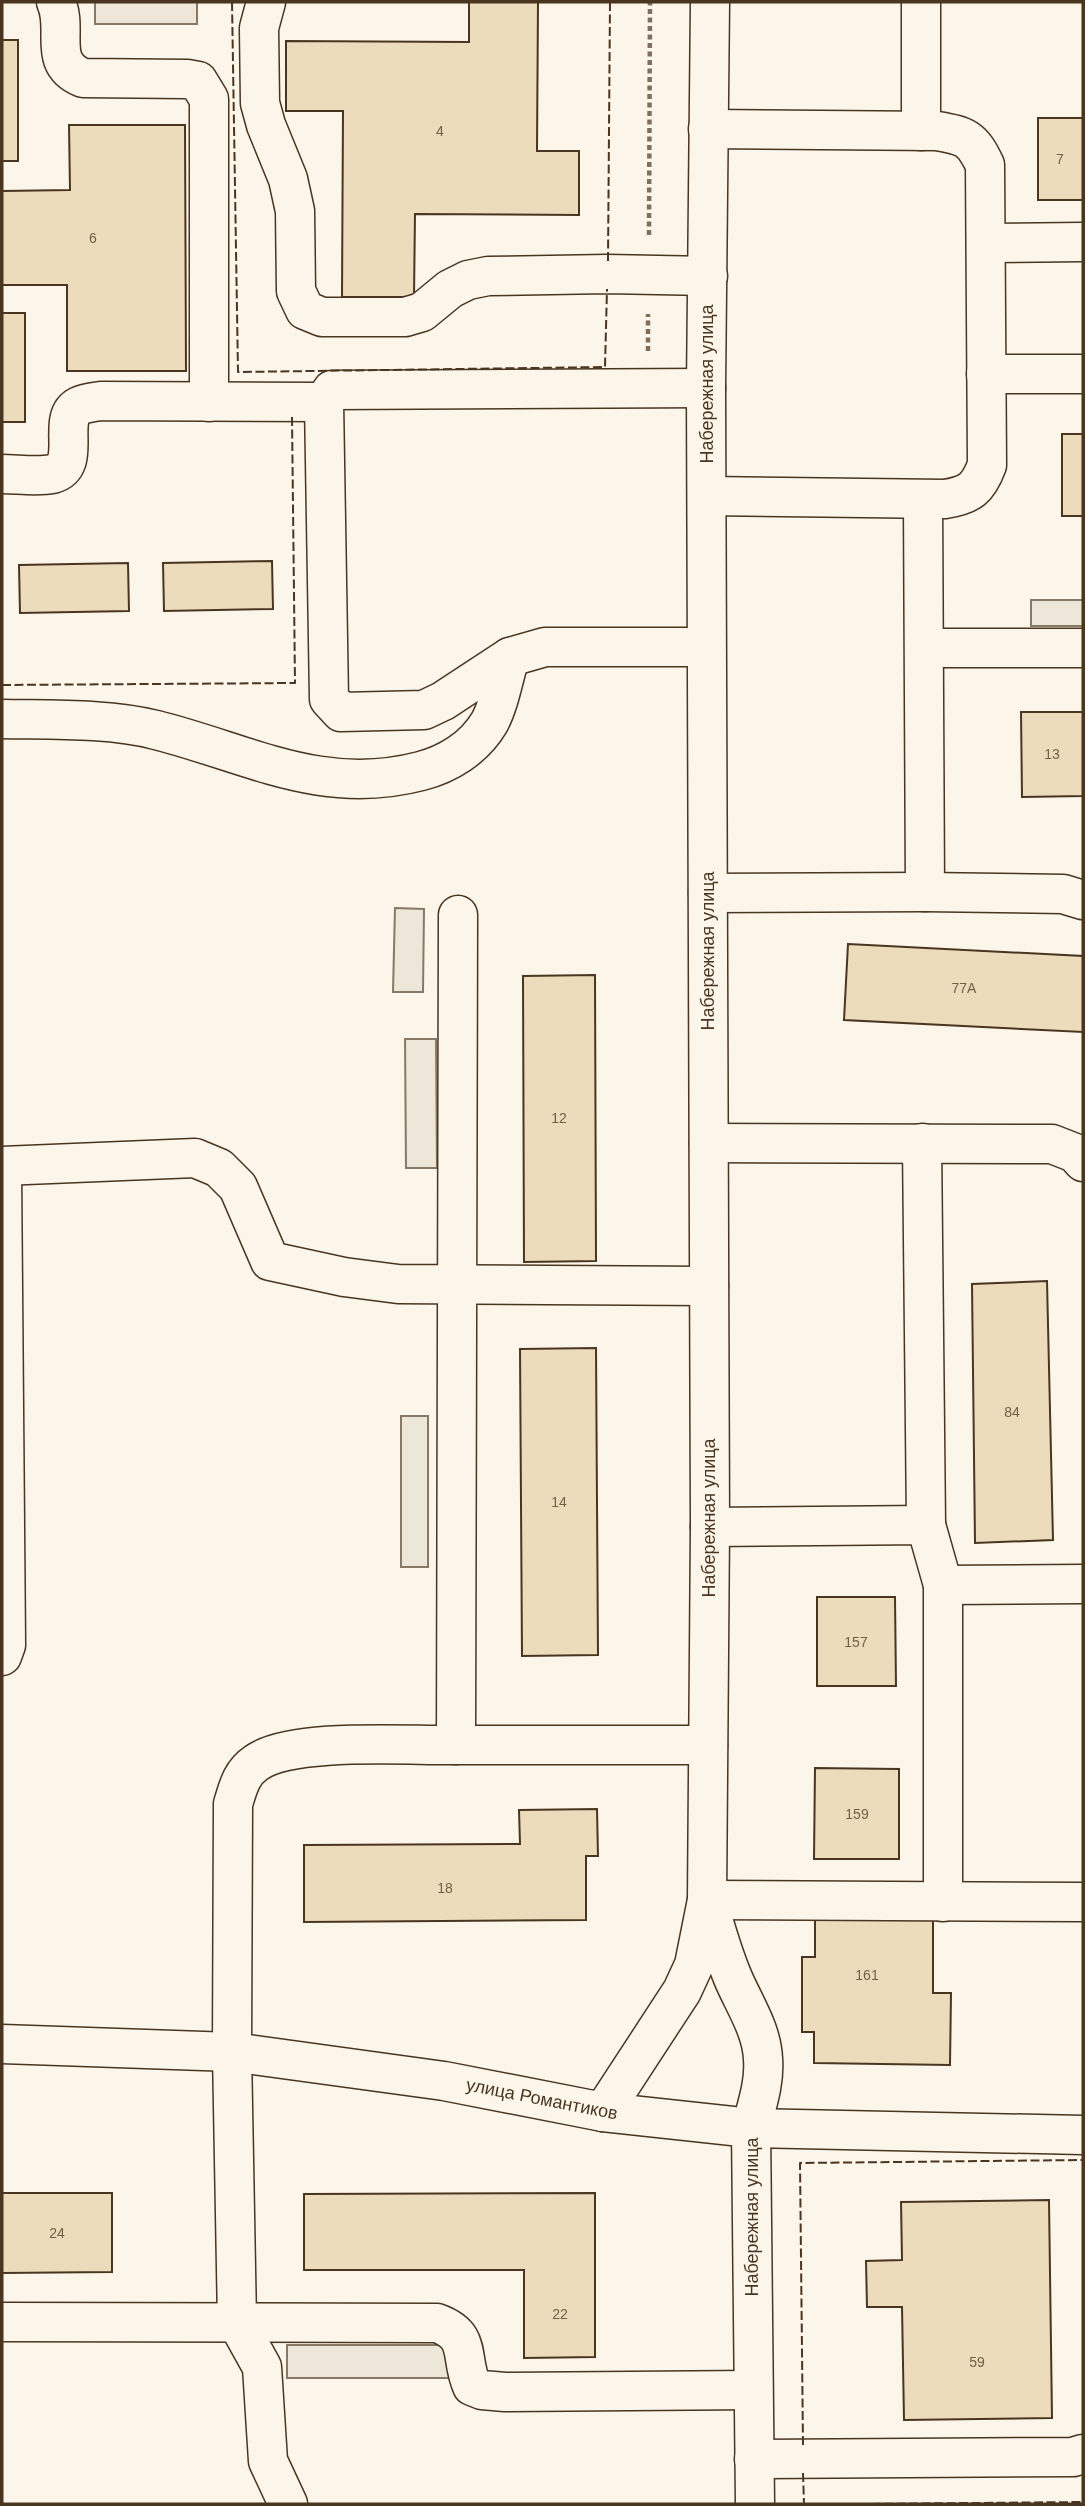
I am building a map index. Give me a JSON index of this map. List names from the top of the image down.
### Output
{
  "streets": {
    "street": ["Набережная улица", "улица Романтиков"]
  },
  "crossings": [
    ["Набережная улица", "улица Романтиков"]
  ],
  "house_numbers": [
    "4",
    "7",
    "6",
    "13",
    "77А",
    "12",
    "84",
    "14",
    "157",
    "159",
    "18",
    "161",
    "24",
    "22",
    "59"
  ]
}
